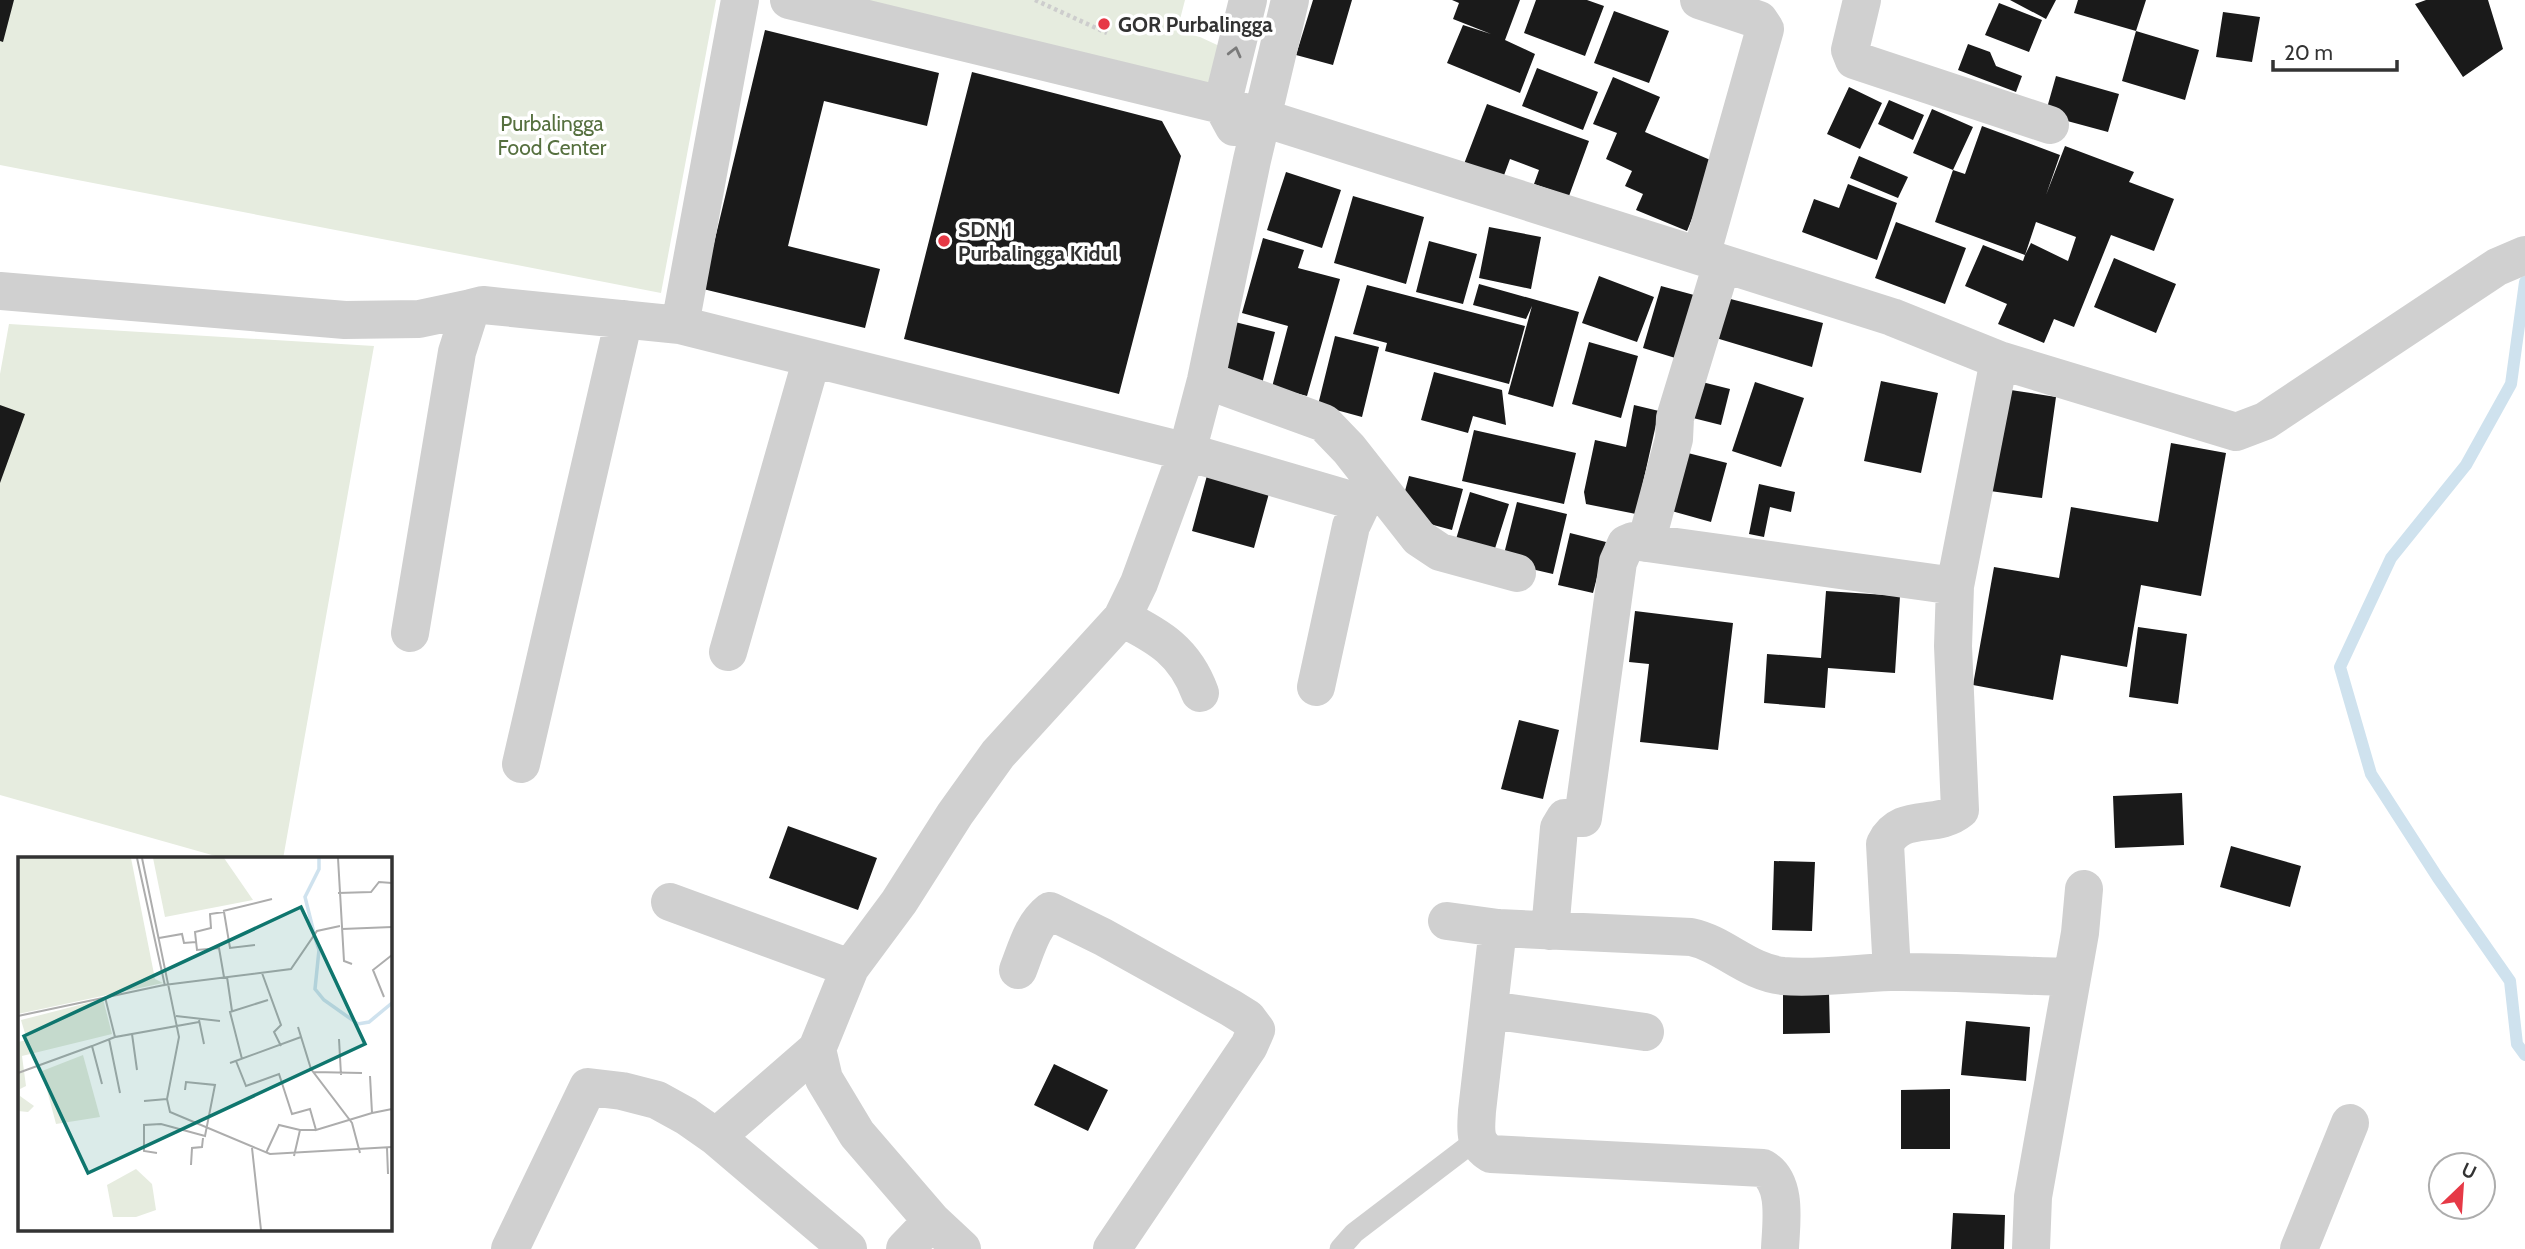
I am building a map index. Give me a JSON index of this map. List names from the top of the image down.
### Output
{
  "parks": ["Purbalingga Food Center"],
  "places": ["GOR Purbalingga", "SDN 1 Purbalingga Kidul"],
  "scale_bar": "20 m",
  "north": "top right"
}
